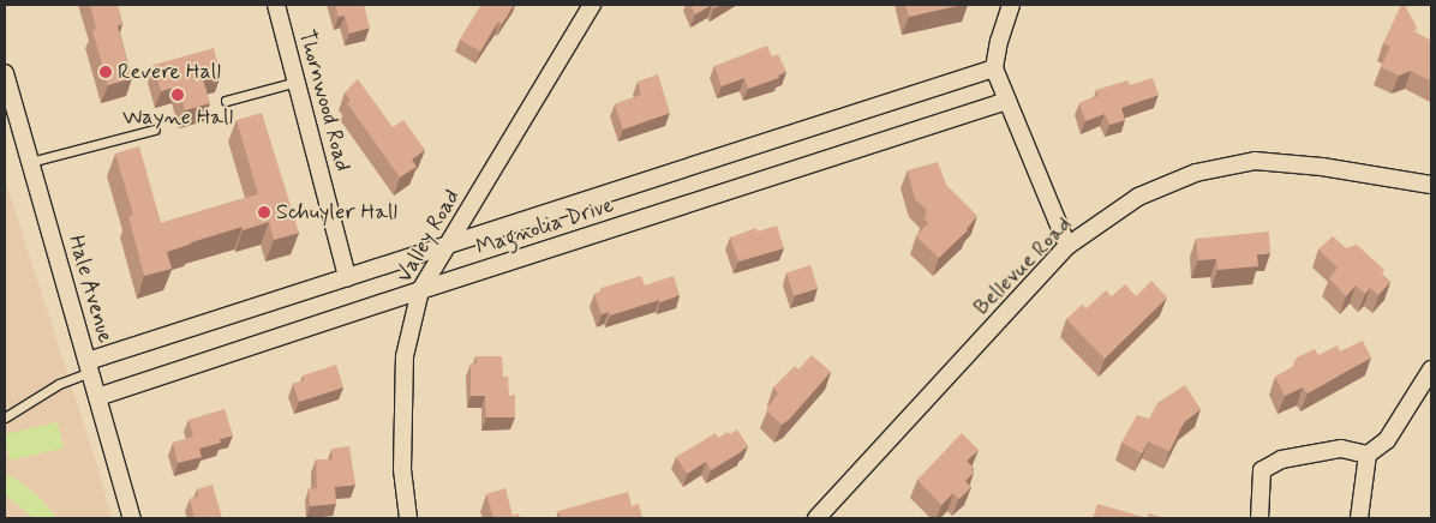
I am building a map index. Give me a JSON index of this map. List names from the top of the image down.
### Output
{
  "streets": {
    "street": [
      "Thornwood Road",
      "Magnolia Drive",
      "Valley Road",
      "Bellevue Road",
      "Hale Avenue"
    ]
  },
  "crossings": [
    ["Thornwood Road", "Magnolia Drive"],
    ["Magnolia Drive", "Valley Road"],
    ["Magnolia Drive", "Hale Avenue"]
  ],
  "places": ["Revere Hall", "Wayne Hall", "Schuyler Hall"]
}
